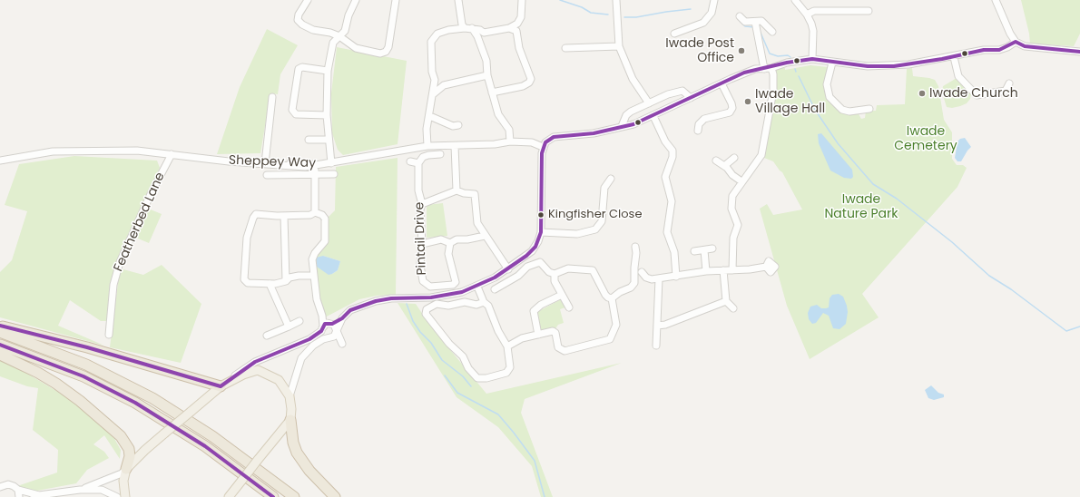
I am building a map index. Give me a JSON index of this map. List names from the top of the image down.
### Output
{
  "streets": {
    "street": ["Sheppey Way", "Featherbed Lane", "Pintail Drive"]
  },
  "crossings": [
    ["Sheppey Way", "Featherbed Lane"]
  ],
  "parks": ["Iwade Cemetery", "Iwade Nature Park"],
  "places": [
    "Iwade Post Office",
    "Iwade Church",
    "Iwade Village Hall",
    "Kingfisher Close"
  ]
}
